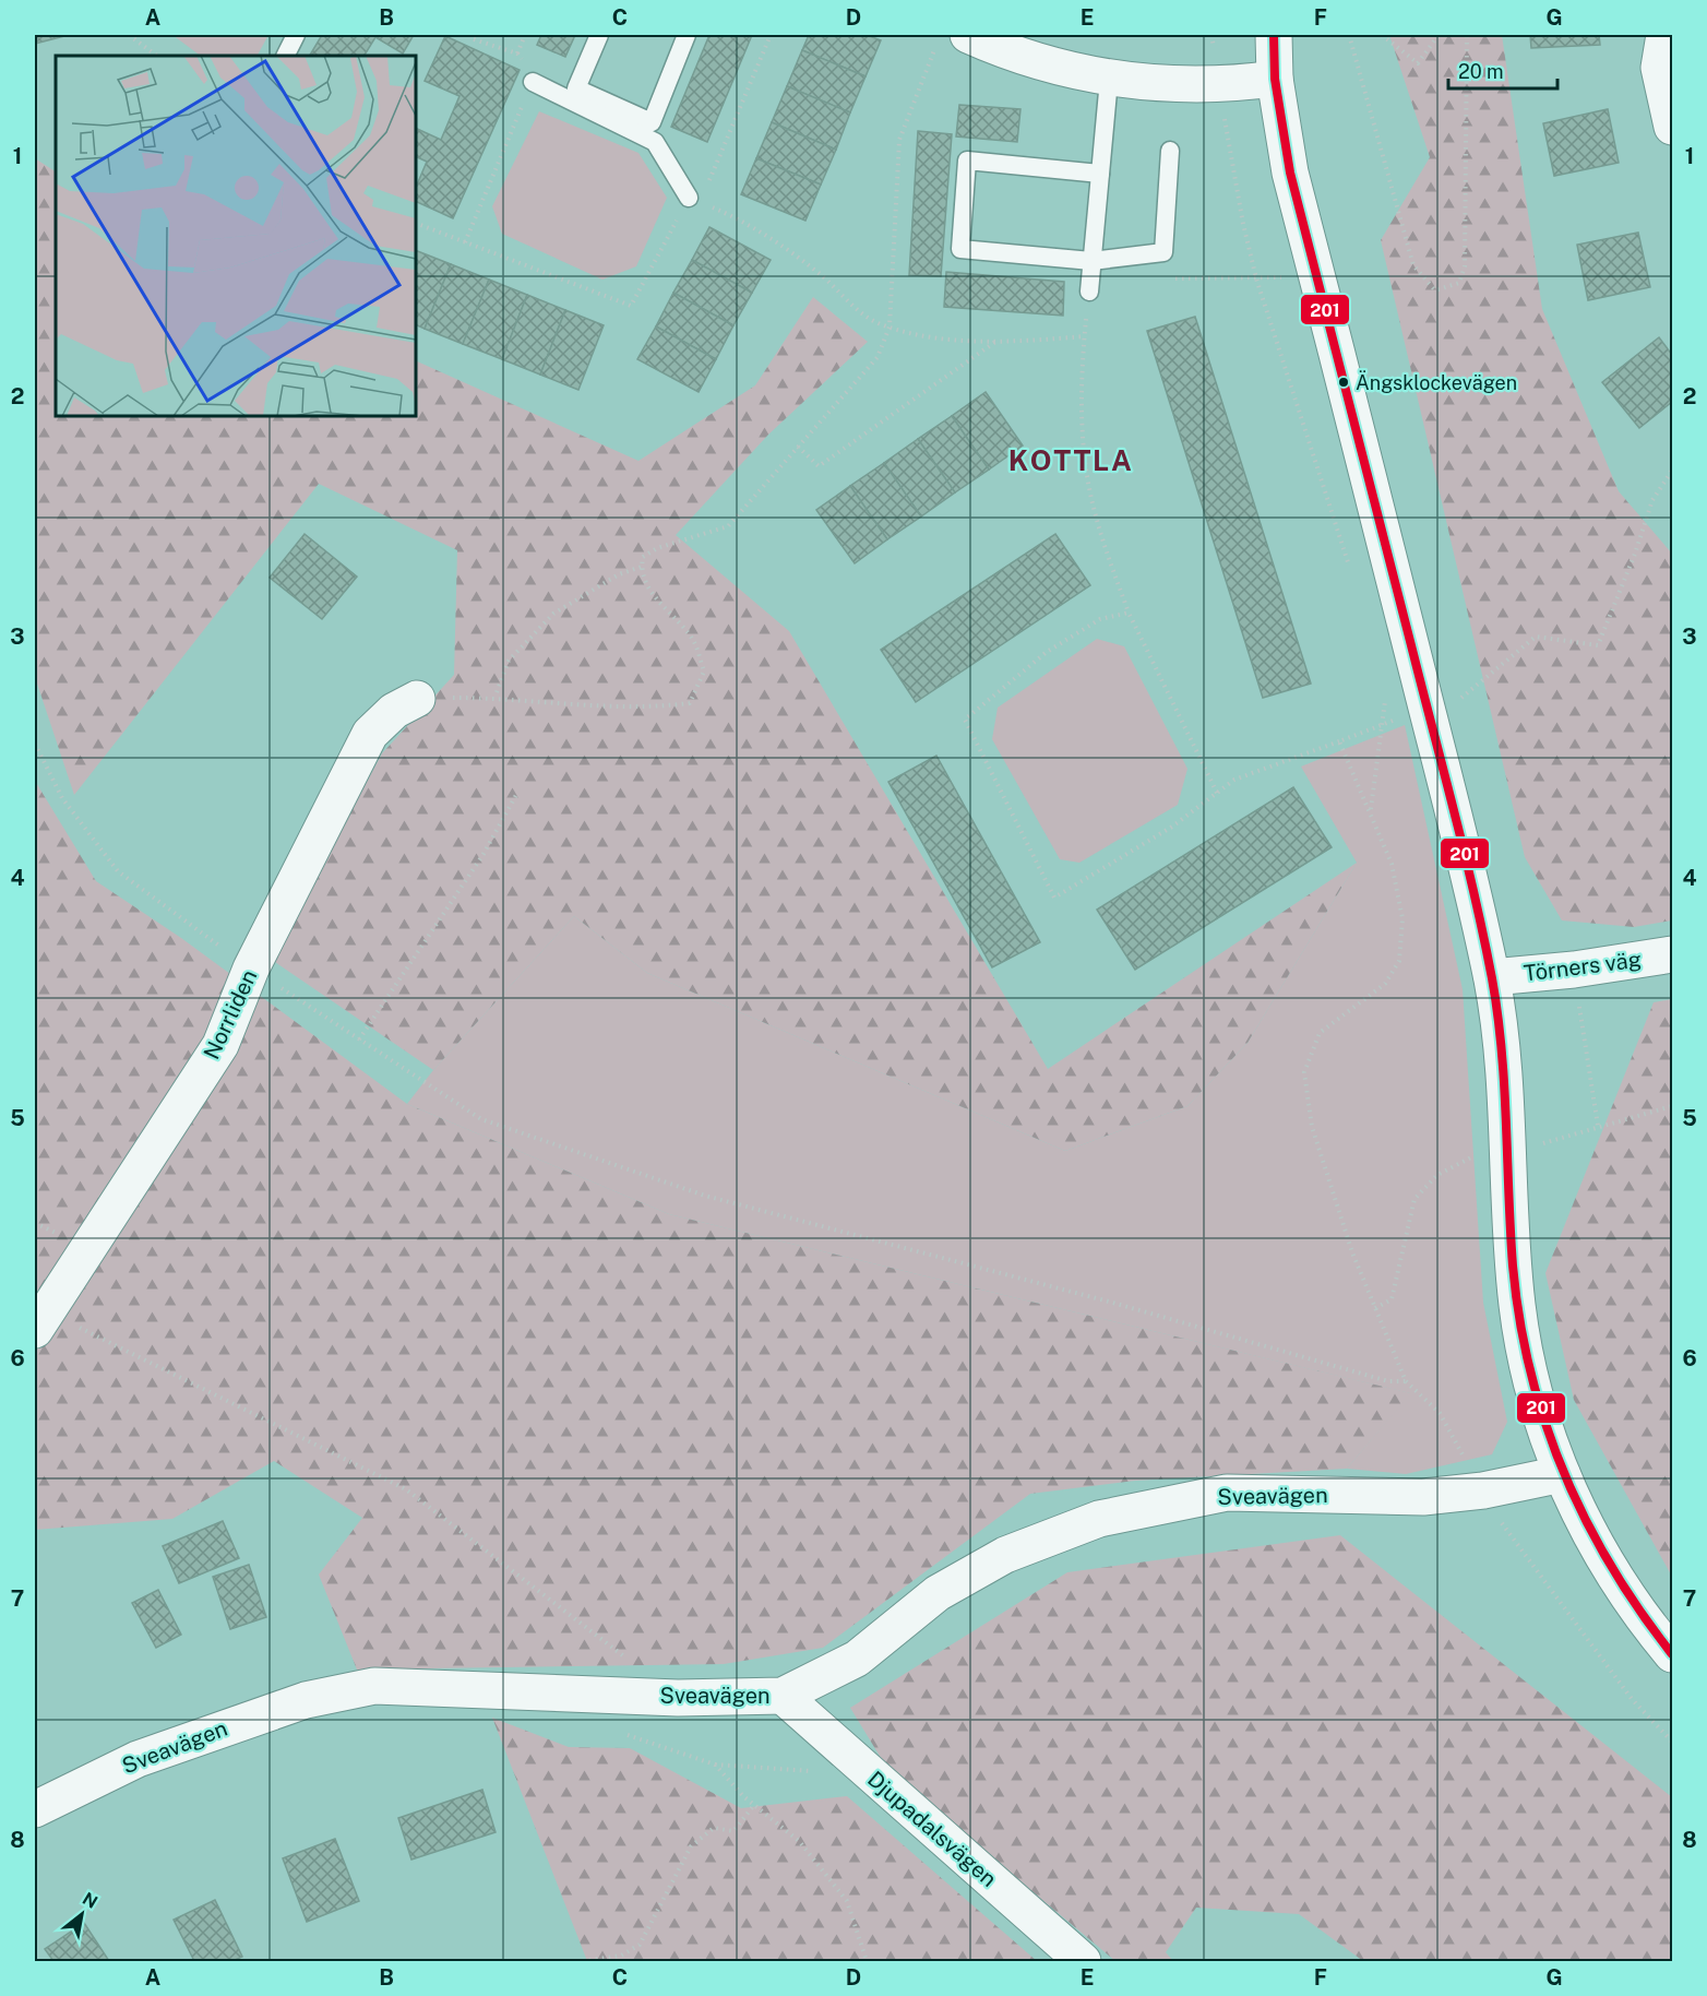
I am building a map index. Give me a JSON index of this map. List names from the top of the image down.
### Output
{
  "streets": {
    "street": [
      "Törners väg",
      "Norrliden",
      "Sveavägen",
      "Djupadalsvägen"
    ]
  },
  "crossings": [
    ["Sveavägen", "Djupadalsvägen"]
  ],
  "districts": ["KOTTLA"],
  "places": ["Ängsklockevägen"],
  "lines": ["transit line 201"],
  "scale_bar": "20 m",
  "north": "top right",
  "grid": {
    "columns": [
      "A",
      "B",
      "C",
      "D",
      "E",
      "F",
      "G"
    ],
    "rows": [
      "1",
      "2",
      "3",
      "4",
      "5",
      "6",
      "7",
      "8"
    ]
  }
}
